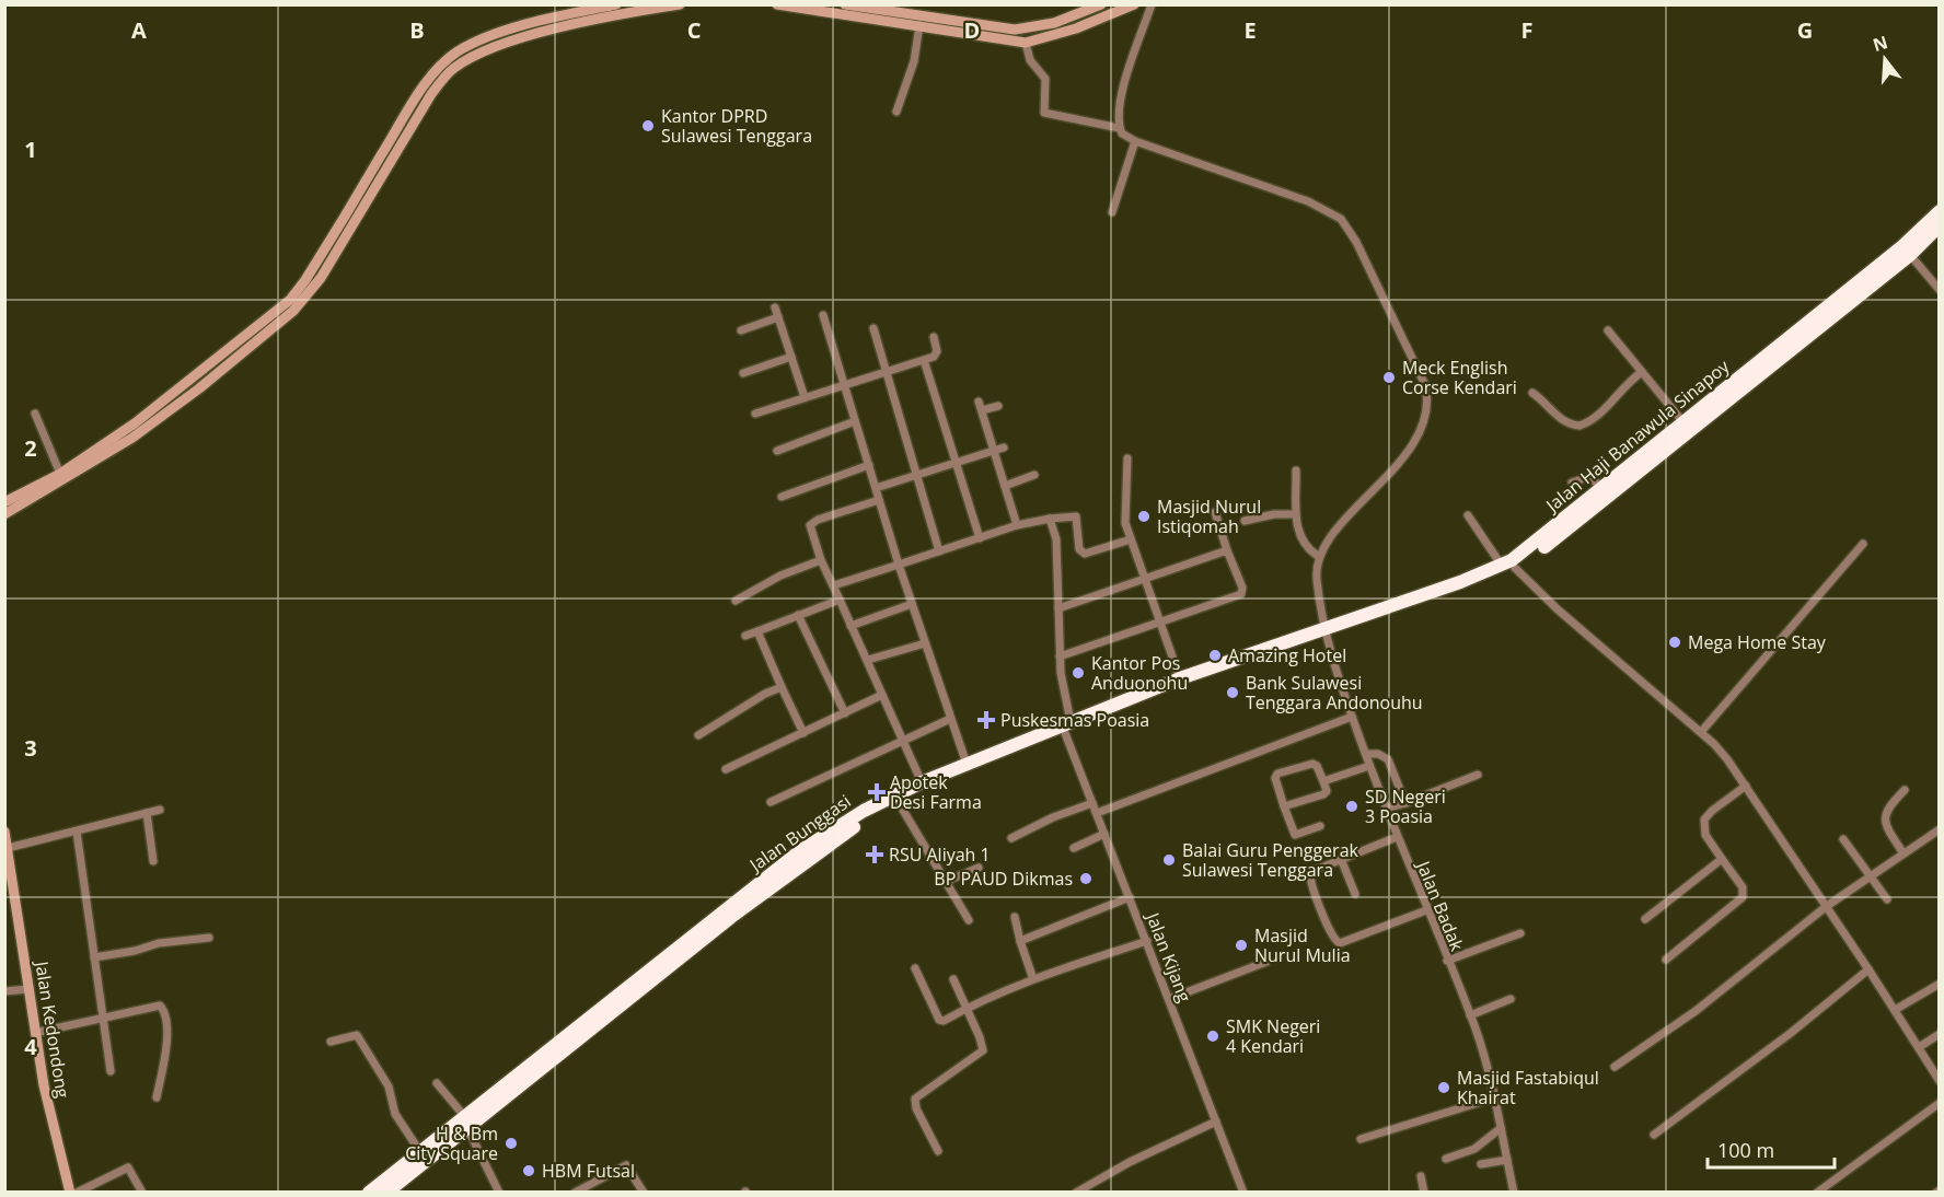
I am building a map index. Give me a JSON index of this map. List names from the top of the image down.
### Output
{
  "streets": {
    "highway": ["Jalan Haji Banawula Sinapoy", "Jalan Bunggasi"],
    "street": ["Jalan Badak", "Jalan Kijang", "Jalan Kedondong"]
  },
  "crossings": [
    ["Jalan Haji Banawula Sinapoy", "Jalan Bunggasi"],
    ["Jalan Haji Banawula Sinapoy", "Jalan Badak"],
    ["Jalan Bunggasi", "Jalan Badak"],
    ["Jalan Bunggasi", "Jalan Kijang"]
  ],
  "places": {
    "other": [
      "Kantor DPRD Sulawesi Tenggara",
      "Meck English Corse Kendari",
      "Masjid Nurul Istiqomah",
      "Mega Home Stay",
      "Amazing Hotel",
      "Kantor Pos Anduonohu",
      "Bank Sulawesi Tenggara Andonouhu",
      "SD Negeri 3 Poasia",
      "Balai Guru Penggerak Sulawesi Tenggara",
      "BP PAUD Dikmas",
      "Masjid Nurul Mulia",
      "SMK Negeri 4 Kendari",
      "Masjid Fastabiqul Khairat",
      "H & Bm City Square",
      "HBM Futsal"
    ],
    "health": ["Puskesmas Poasia", "Apotek Desi Farma", "RSU Aliyah 1"]
  },
  "scale_bar": "100 m",
  "north": "top",
  "grid": {
    "columns": [
      "A",
      "B",
      "C",
      "D",
      "E",
      "F",
      "G"
    ],
    "rows": [
      "1",
      "2",
      "3",
      "4"
    ]
  }
}
